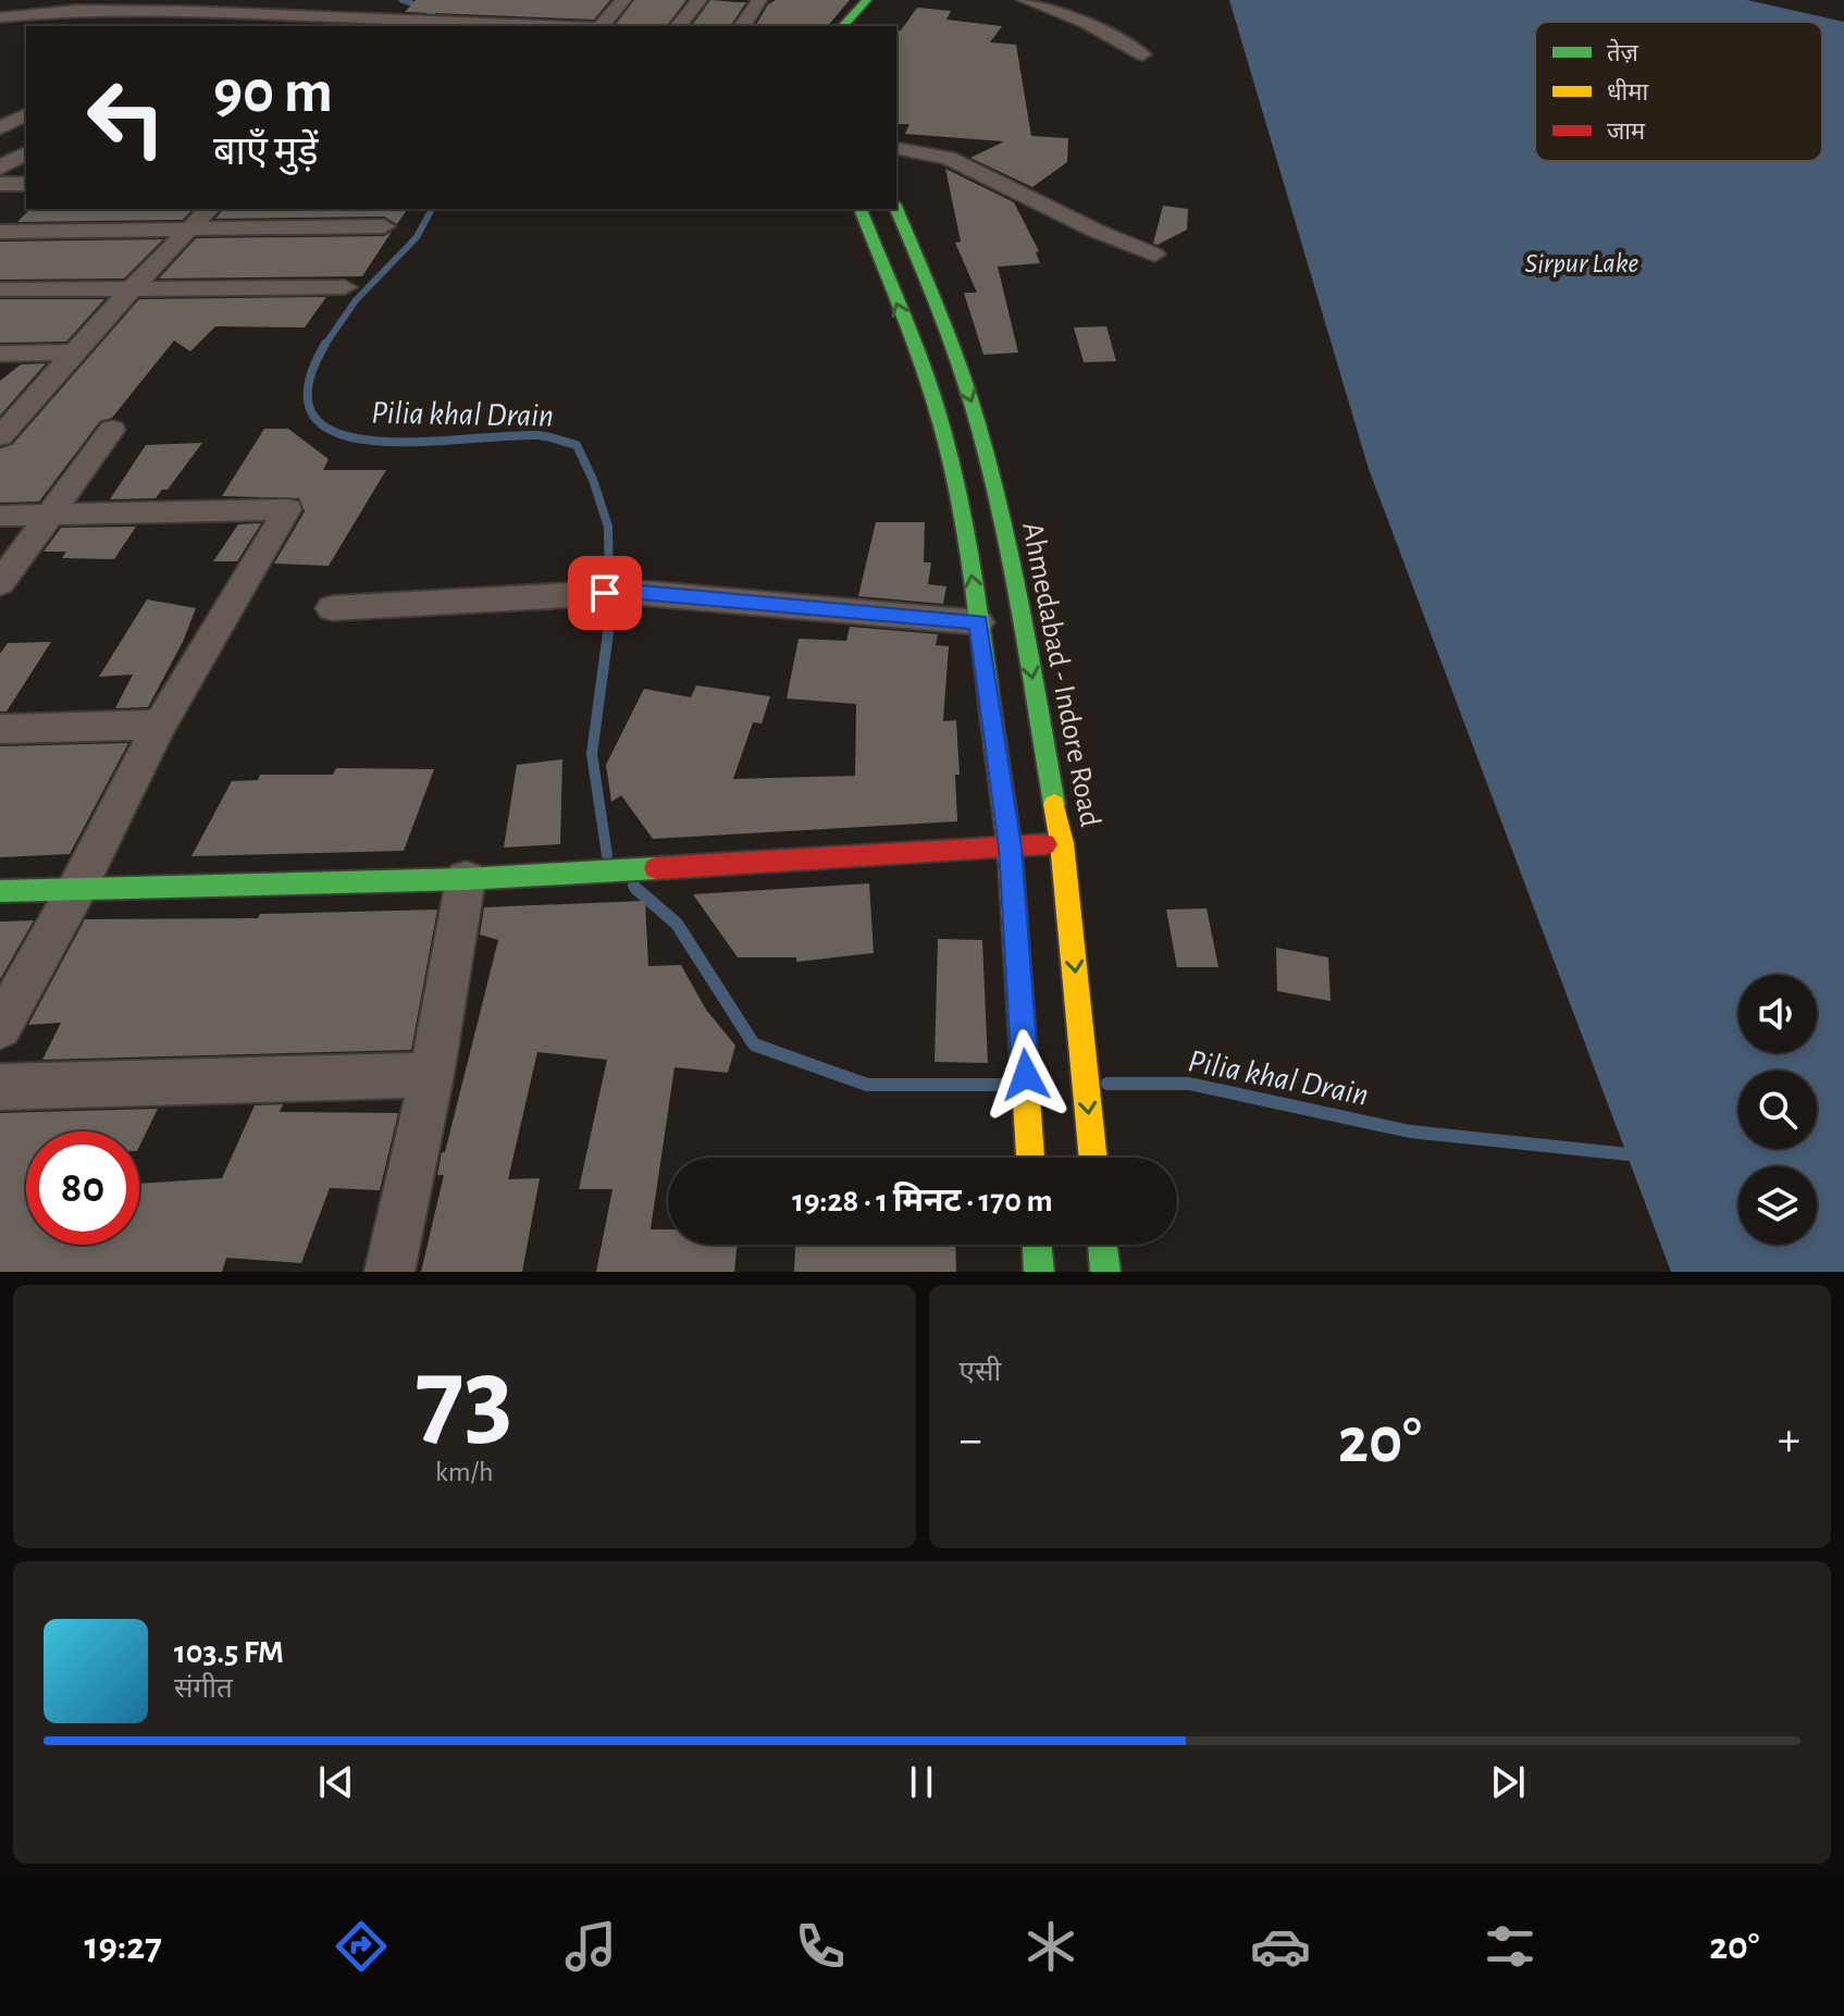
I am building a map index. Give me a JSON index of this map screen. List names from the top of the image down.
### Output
{
  "streets": {
    "main road": ["Ahmedabad - Indore Road"]
  },
  "water": ["Sirpur Lake", "Pilia khal Drain"],
  "legend": ["तेज़", "धीमा", "जाम"],
  "page": {
    "turn": ["90 m", "बाएँ मुड़ें"],
    "limit": "80",
    "trip": "19:28 · 1 मिनट · 170 m",
    "tile": [
      ["73", "km/h"],
      "एसी"
    ],
    "heat": ["−", "20°", "+"],
    "song": ["103.5 FM", "संगीत"],
    "tabs": ["19:27", "20°"]
  }
}
